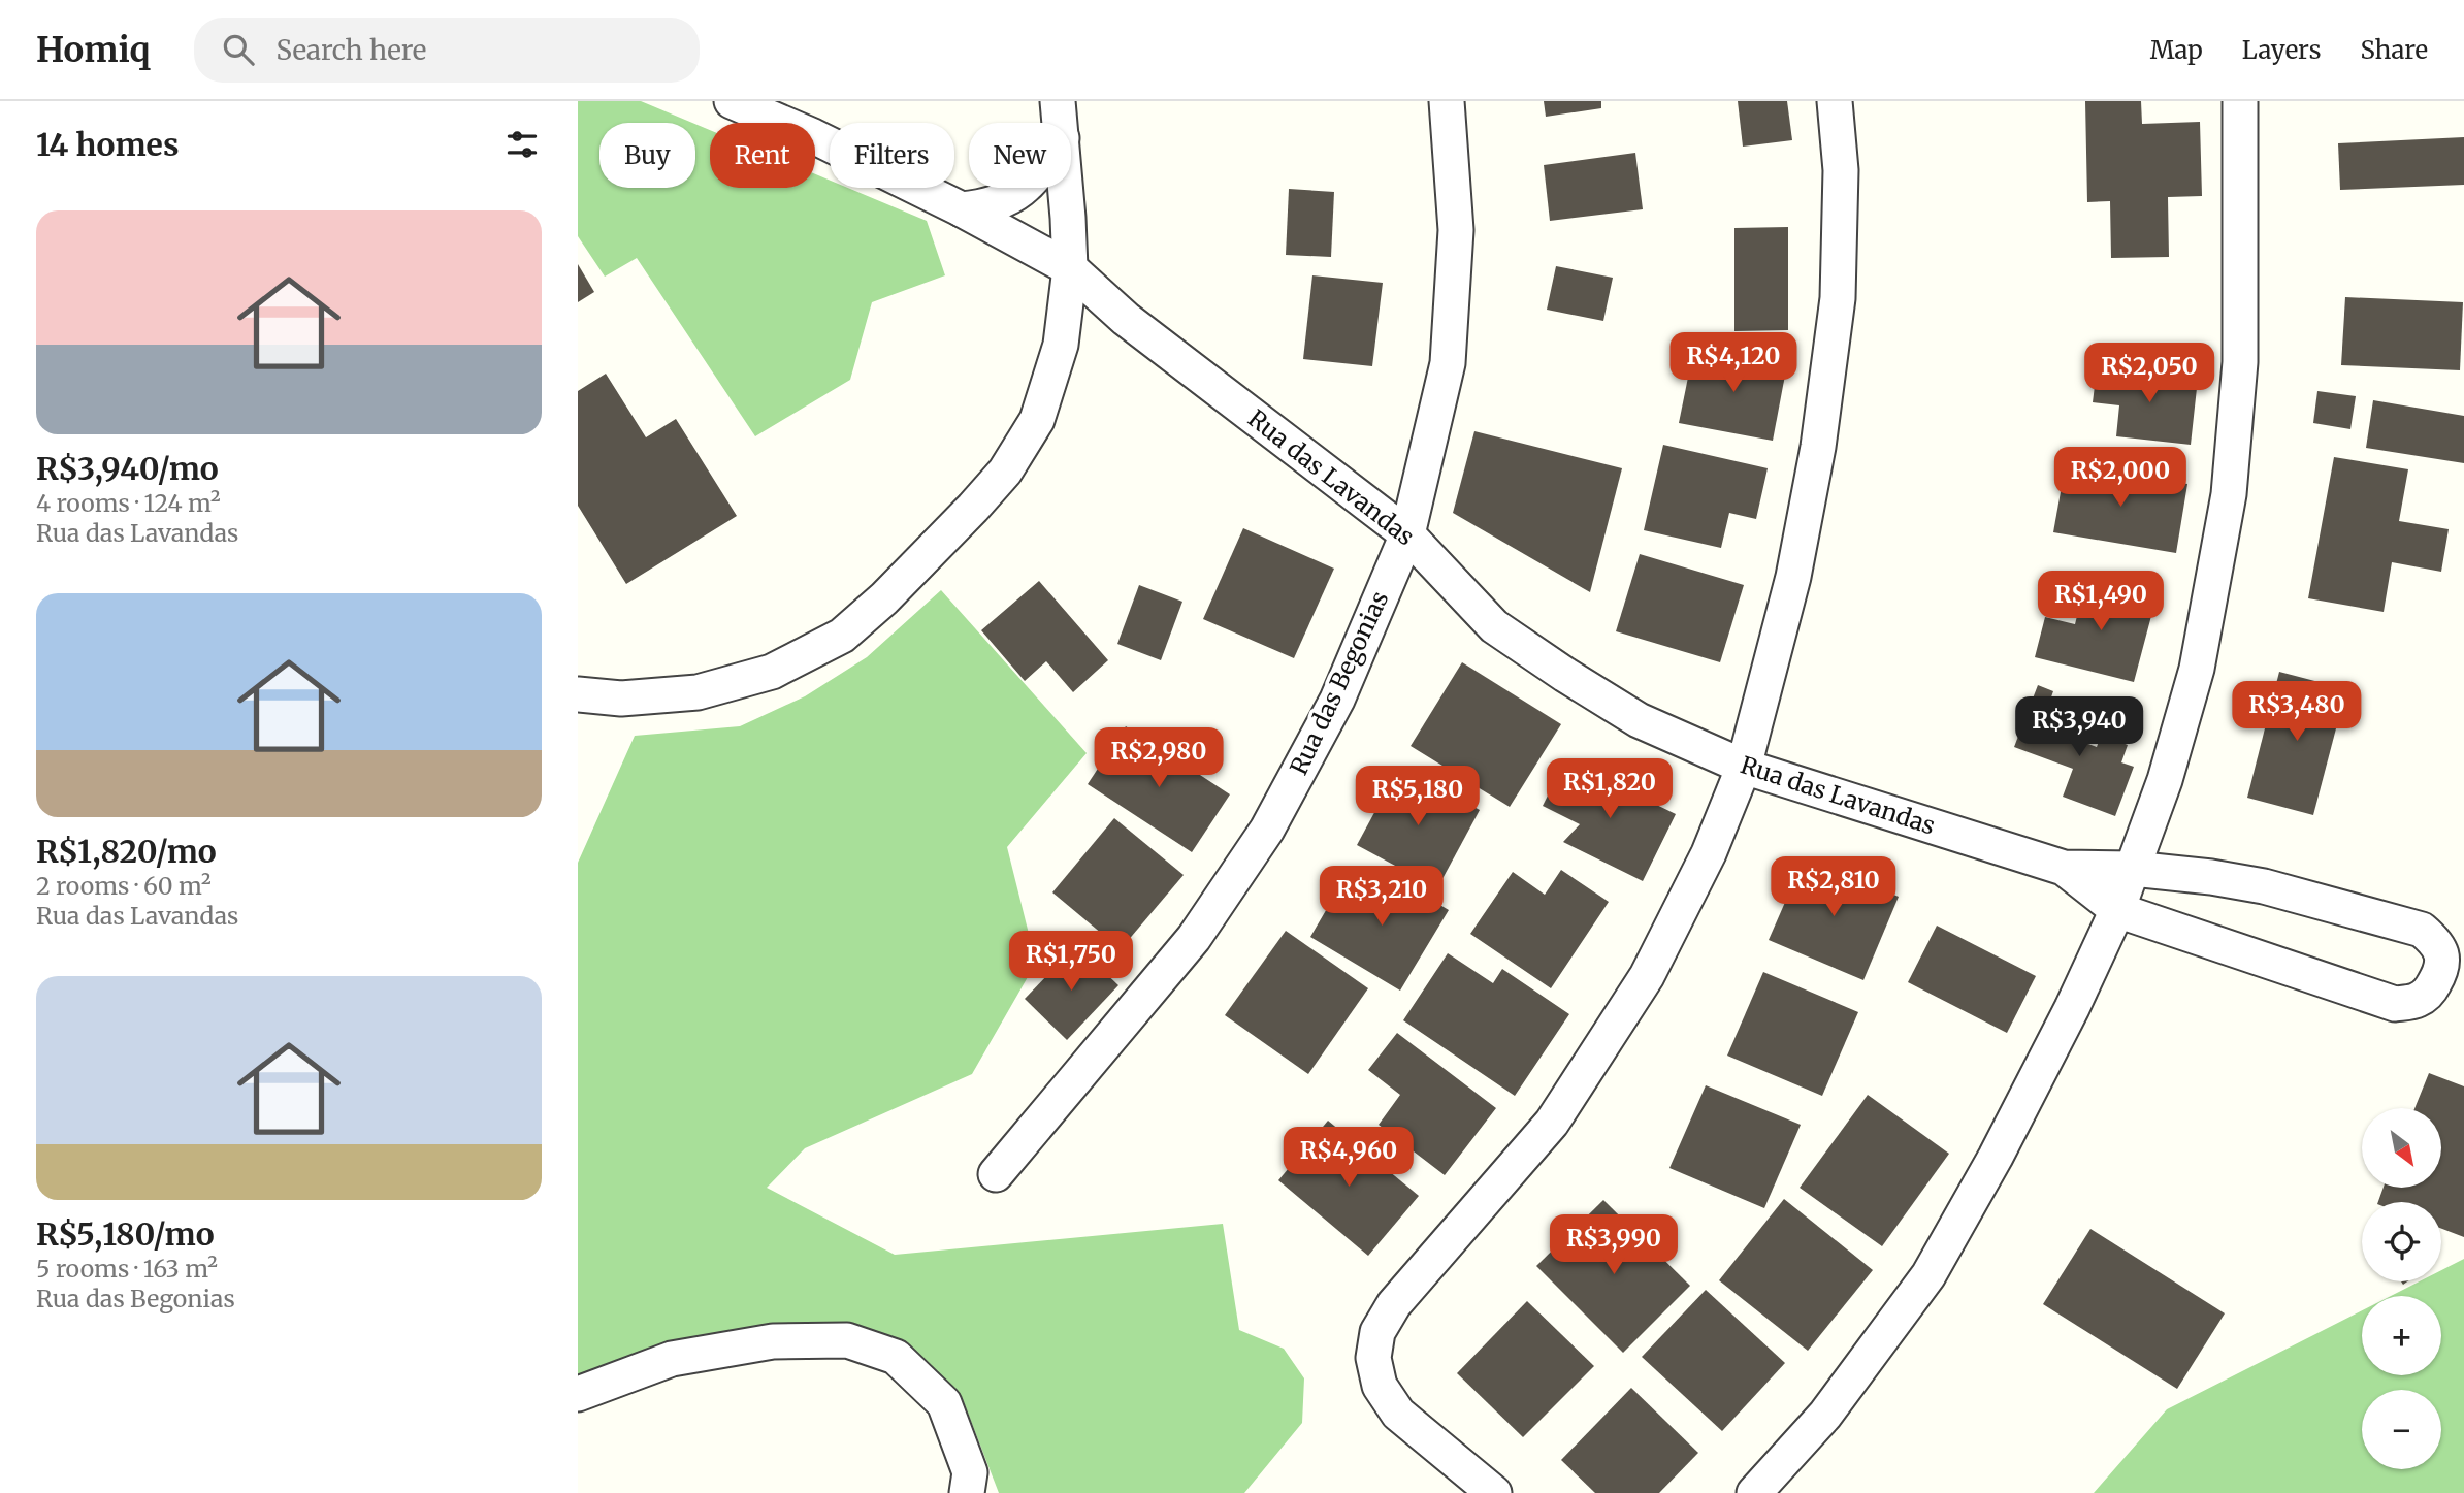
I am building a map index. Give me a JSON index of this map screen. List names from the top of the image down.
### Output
{
  "streets": {
    "street": ["Rua das Lavandas", "Rua das Begonias"]
  },
  "crossings": [
    ["Rua das Lavandas", "Rua das Begonias"]
  ],
  "north": "bottom right",
  "page": {
    "header": "Homiq",
    "search": "Search here",
    "nav": ["Map", "Layers", "Share"],
    "heading": "14 homes",
    "chip": [
      "Buy",
      "Rent",
      "Filters",
      "New"
    ],
    "list": [
      {
        "name": "R$3,940/mo",
        "note": "4 rooms · 124 m² · Rua das Lavandas"
      },
      {
        "name": "R$1,820/mo",
        "note": "2 rooms · 60 m² · Rua das Lavandas"
      },
      {
        "name": "R$5,180/mo",
        "note": "5 rooms · 163 m² · Rua das Begonias"
      }
    ],
    "price": [
      "R$4,120",
      "R$2,050",
      "R$2,000",
      "R$1,490",
      "R$3,480",
      "R$3,940",
      "R$2,980",
      "R$1,820",
      "R$5,180",
      "R$2,810",
      "R$3,210",
      "R$1,750",
      "R$4,960",
      "R$3,990"
    ],
    "map_buttons": ["+", "−"]
  }
}
